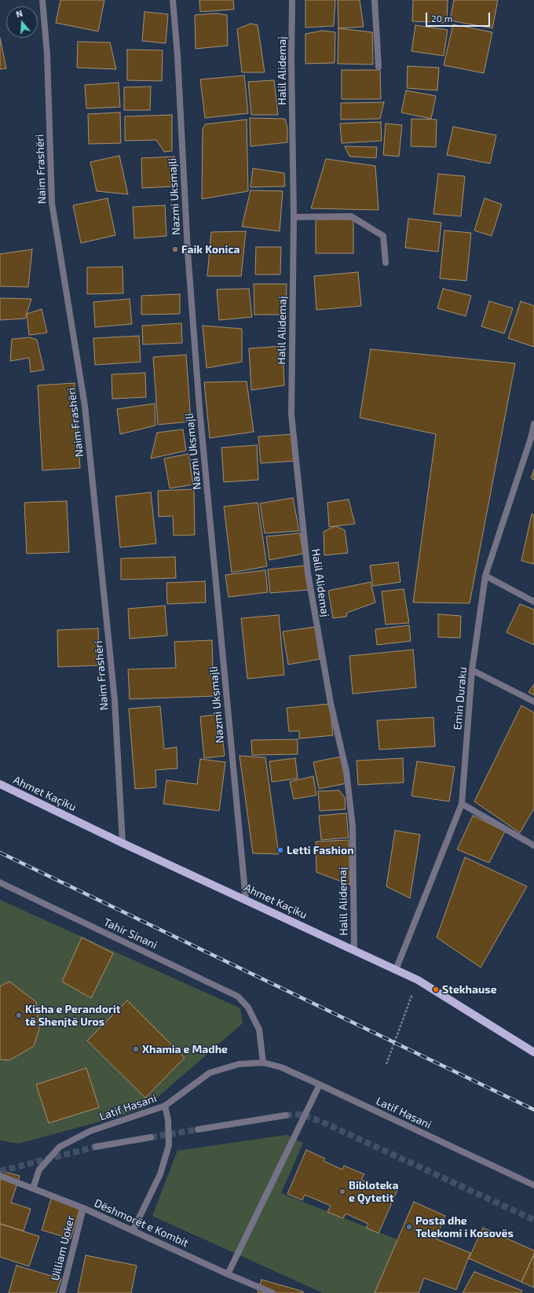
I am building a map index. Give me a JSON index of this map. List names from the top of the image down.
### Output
{
  "streets": {
    "main road": ["Ahmet Kaçiku"],
    "street": [
      "Halil Alidemaj",
      "Naim Frashëri",
      "Nazmi Uksmajli",
      "Emin Duraku",
      "Tahir Sinani",
      "Latif Hasani",
      "Dëshmorët e Kombit",
      "Uilliam Uoker"
    ]
  },
  "crossings": [
    ["Halil Alidemaj", "Ahmet Kaçiku"],
    ["Naim Frashëri", "Ahmet Kaçiku"],
    ["Nazmi Uksmajli", "Ahmet Kaçiku"],
    ["Emin Duraku", "Ahmet Kaçiku"],
    ["Tahir Sinani", "Latif Hasani"],
    ["Latif Hasani", "Dëshmorët e Kombit"],
    ["Dëshmorët e Kombit", "Uilliam Uoker"]
  ],
  "places": [
    "Faik Konica",
    "Letti Fashion",
    "Stekhause",
    "Kisha e Perandorit të Shenjtë Uros",
    "Xhamia e Madhe",
    "Bibloteka e Qytetit",
    "Posta dhe Telekomi i Kosovës"
  ],
  "scale_bar": "20 m",
  "north": "top"
}
